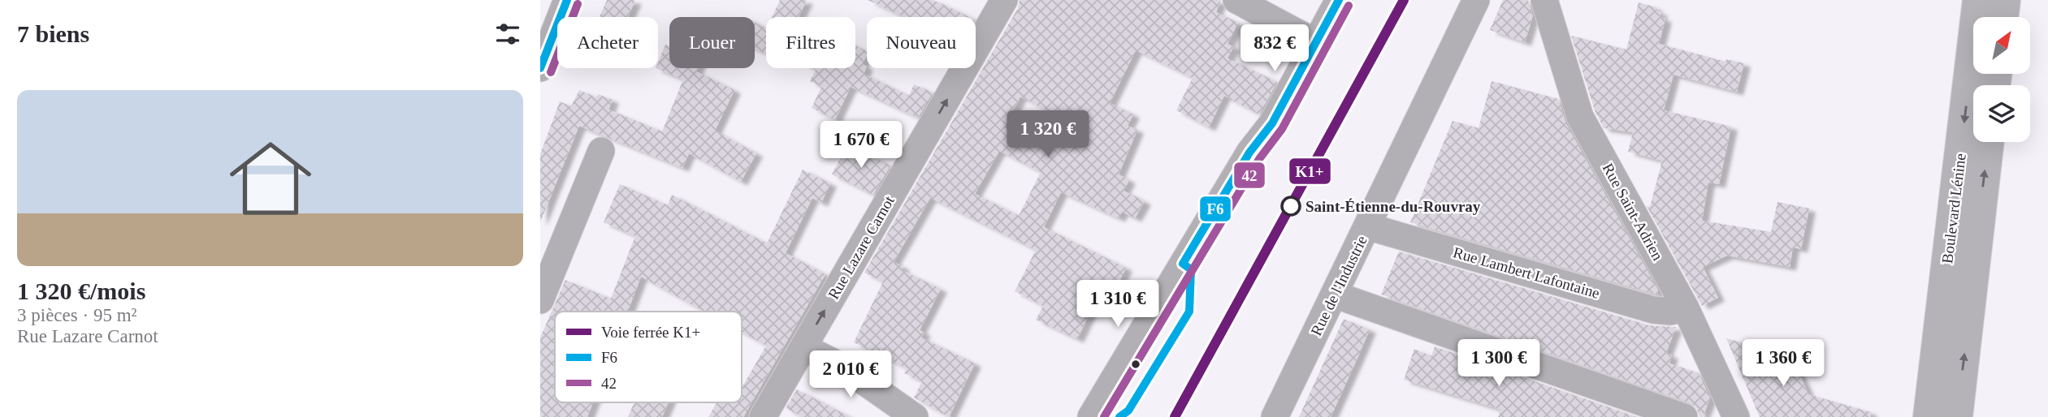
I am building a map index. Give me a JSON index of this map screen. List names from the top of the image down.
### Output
{
  "streets": {
    "main road": ["Boulevard Lénine"],
    "street": [
      "Rue Saint-Adrien",
      "Rue Lazare Carnot",
      "Rue Lambert Lafontaine",
      "Rue de l'Industrie"
    ]
  },
  "crossings": [
    ["Rue Saint-Adrien", "Rue Lambert Lafontaine"],
    ["Rue Lambert Lafontaine", "Rue de l'Industrie"]
  ],
  "one_way": ["Rue Lazare Carnot"],
  "places": ["Saint-Étienne-du-Rouvray"],
  "lines": ["rail line K1+", "transit line F6", "transit line 42"],
  "legend": ["Voie ferrée K1+", "F6", "42"],
  "north": "top right",
  "page": {
    "heading": "7 biens",
    "chip": [
      "Acheter",
      "Louer",
      "Filtres",
      "Nouveau"
    ],
    "price": [
      "832 €",
      "1 320 €",
      "1 670 €",
      "1 310 €",
      "1 300 €",
      "1 360 €",
      "2 010 €"
    ],
    "list": [
      {
        "name": "1 320 €/mois",
        "note": "3 pièces · 95 m² · Rue Lazare Carnot"
      }
    ]
  }
}
